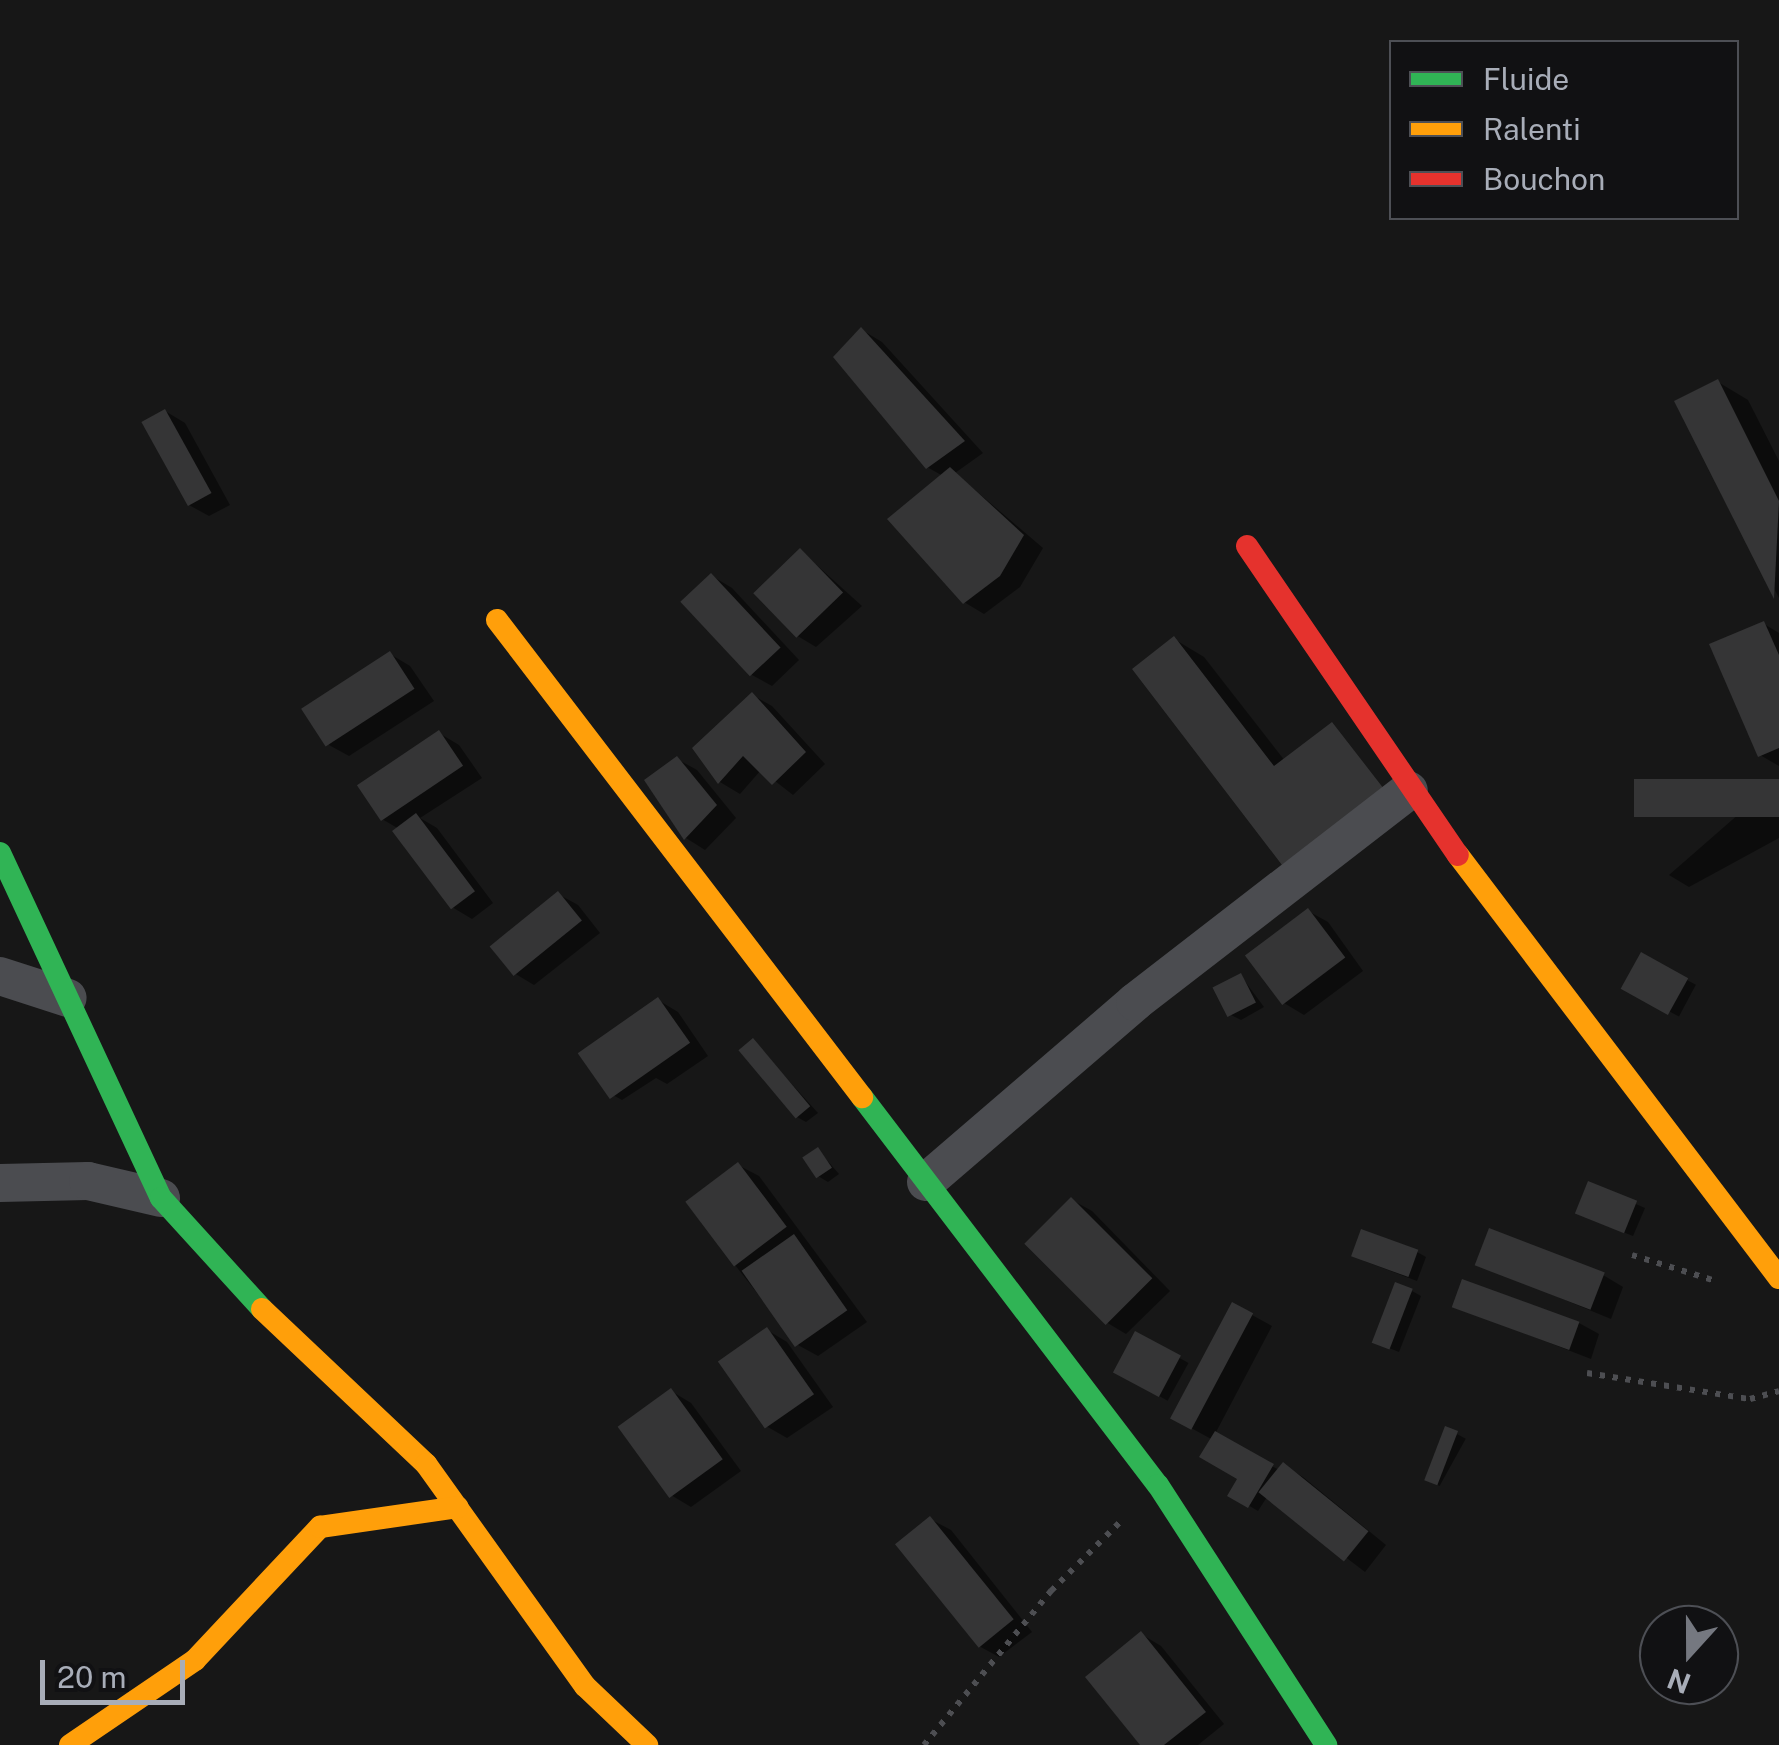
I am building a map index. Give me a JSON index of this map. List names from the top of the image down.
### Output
{
  "legend": ["Fluide", "Ralenti", "Bouchon"],
  "scale_bar": "20 m",
  "north": "bottom"
}
